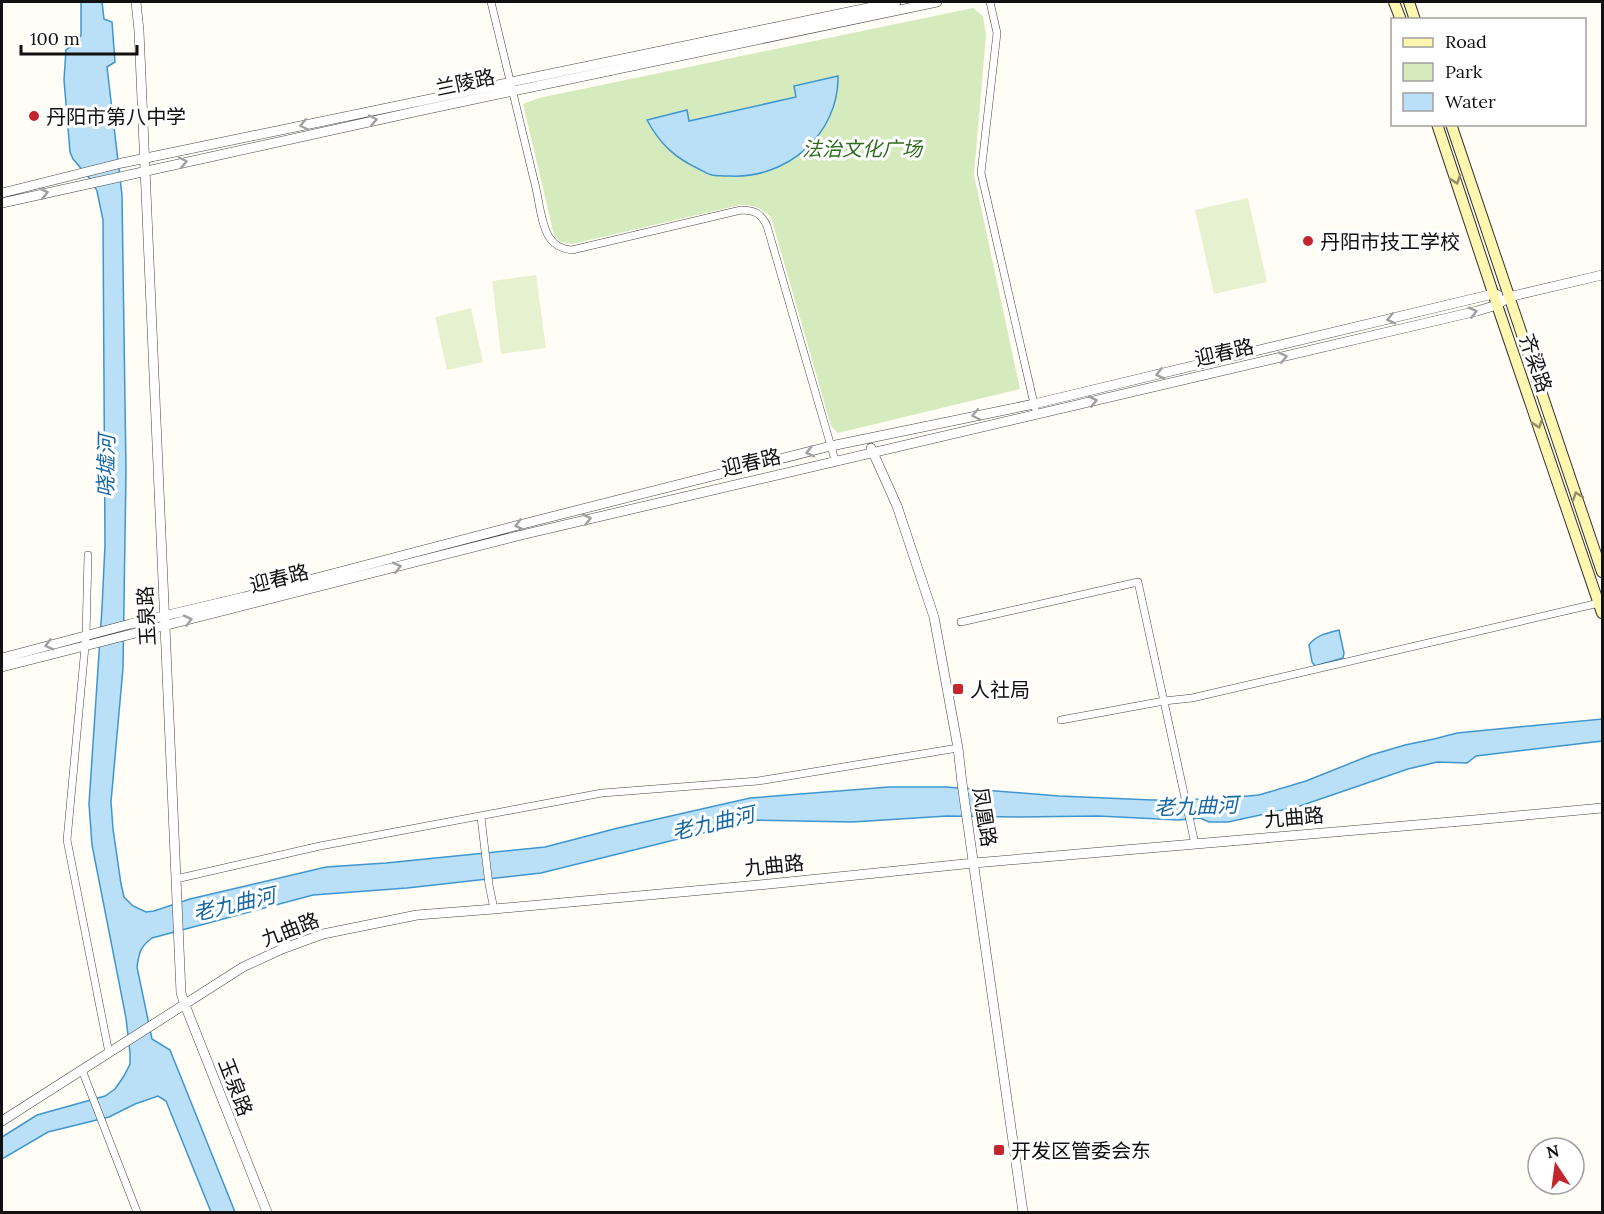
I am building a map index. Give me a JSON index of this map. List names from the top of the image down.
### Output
{
  "streets": {
    "main road": ["齐梁路"],
    "street": [
      "兰陵路",
      "迎春路",
      "玉泉路",
      "凤凰路",
      "九曲路"
    ]
  },
  "crossings": [
    ["兰陵路", "玉泉路"],
    ["迎春路", "齐梁路"],
    ["迎春路", "玉泉路"],
    ["迎春路", "凤凰路"],
    ["玉泉路", "九曲路"],
    ["凤凰路", "九曲路"]
  ],
  "water": ["哓墟河", "老九曲河"],
  "parks": ["法治文化广场"],
  "places": {
    "other": ["丹阳市第八中学", "丹阳市技工学校"],
    "transit": ["人社局", "开发区管委会东"]
  },
  "legend": ["Road", "Park", "Water"],
  "scale_bar": "100 m",
  "north": "top"
}
